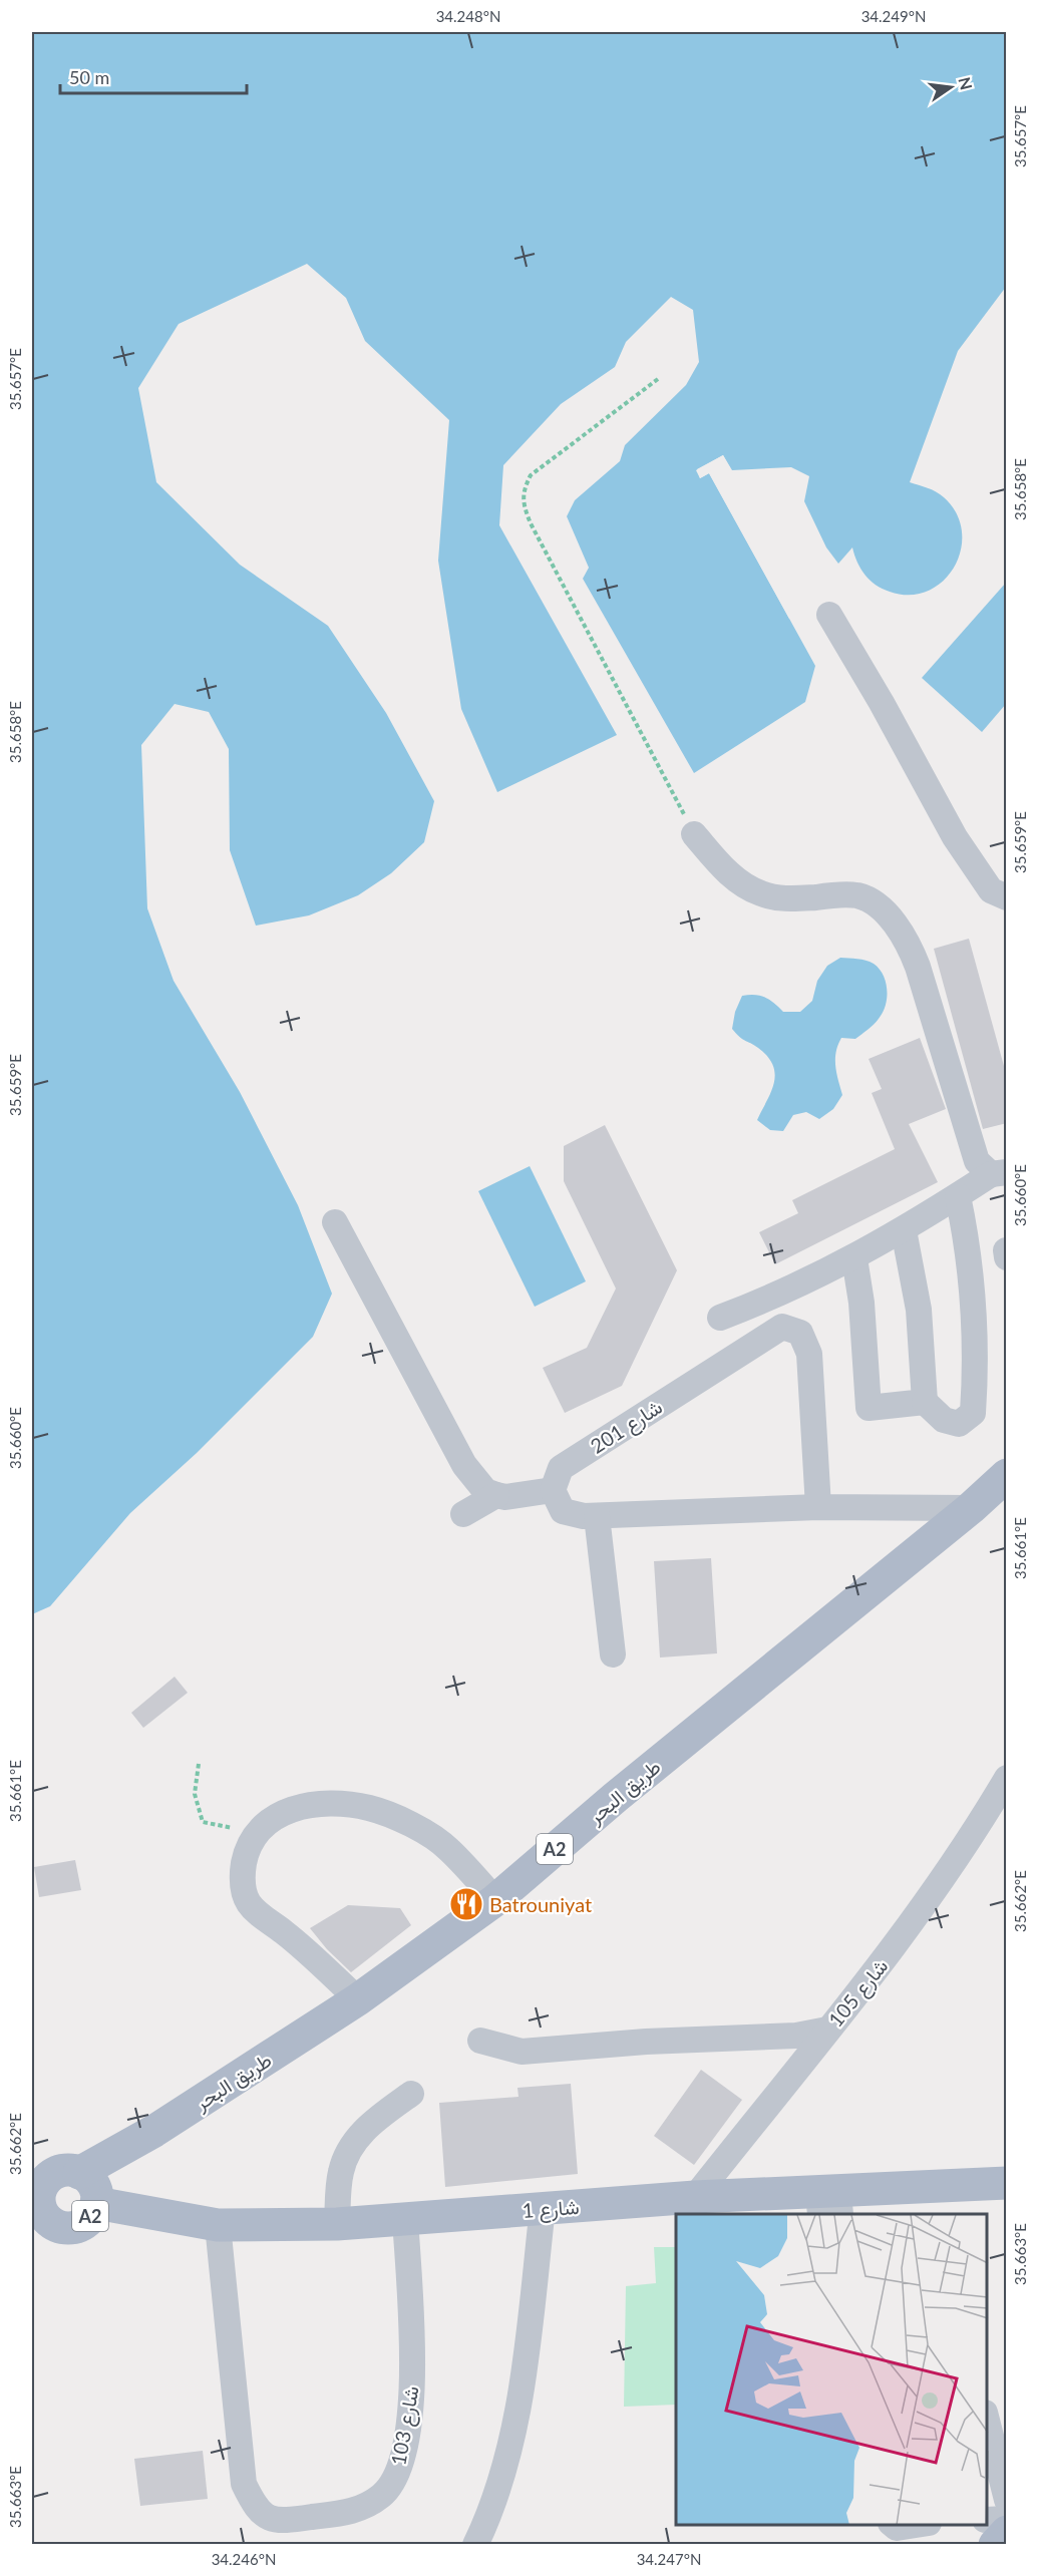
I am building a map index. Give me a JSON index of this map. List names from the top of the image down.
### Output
{
  "streets": {
    "main road": ["طريق البحر", "A2", "شارع 1"],
    "street": ["شارع 201", "شارع 105", "شارع 103"]
  },
  "crossings": [
    ["طريق البحر", "A2"],
    ["طريق البحر", "شارع 1"],
    ["A2", "شارع 1"],
    ["شارع 105", "شارع 1"],
    ["شارع 1", "شارع 103"]
  ],
  "places": {
    "restaurant": ["Batrouniyat"]
  },
  "scale_bar": "50 m",
  "north": "right",
  "coordinates": [
    "34.248°N",
    "34.249°N",
    "35.657°E",
    "35.658°E",
    "35.659°E",
    "35.660°E",
    "35.661°E",
    "35.662°E",
    "35.663°E",
    "34.246°N",
    "34.247°N"
  ]
}
